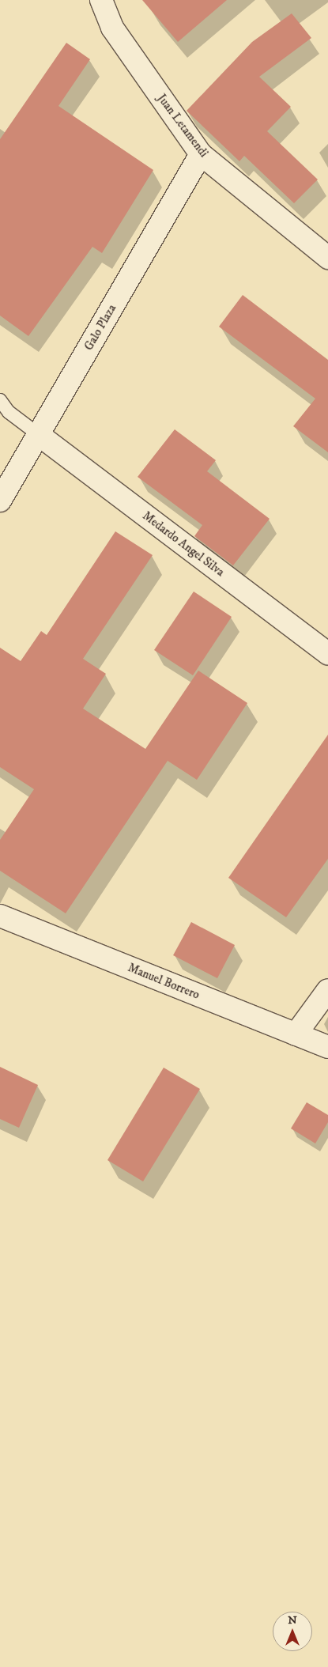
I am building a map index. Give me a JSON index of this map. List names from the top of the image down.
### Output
{
  "streets": {
    "street": [
      "Juan Letamendi",
      "Galo Plaza",
      "Medardo Angel Silva",
      "Manuel Borrero"
    ]
  },
  "crossings": [
    ["Juan Letamendi", "Galo Plaza"],
    ["Galo Plaza", "Medardo Angel Silva"]
  ],
  "north": "top"
}
